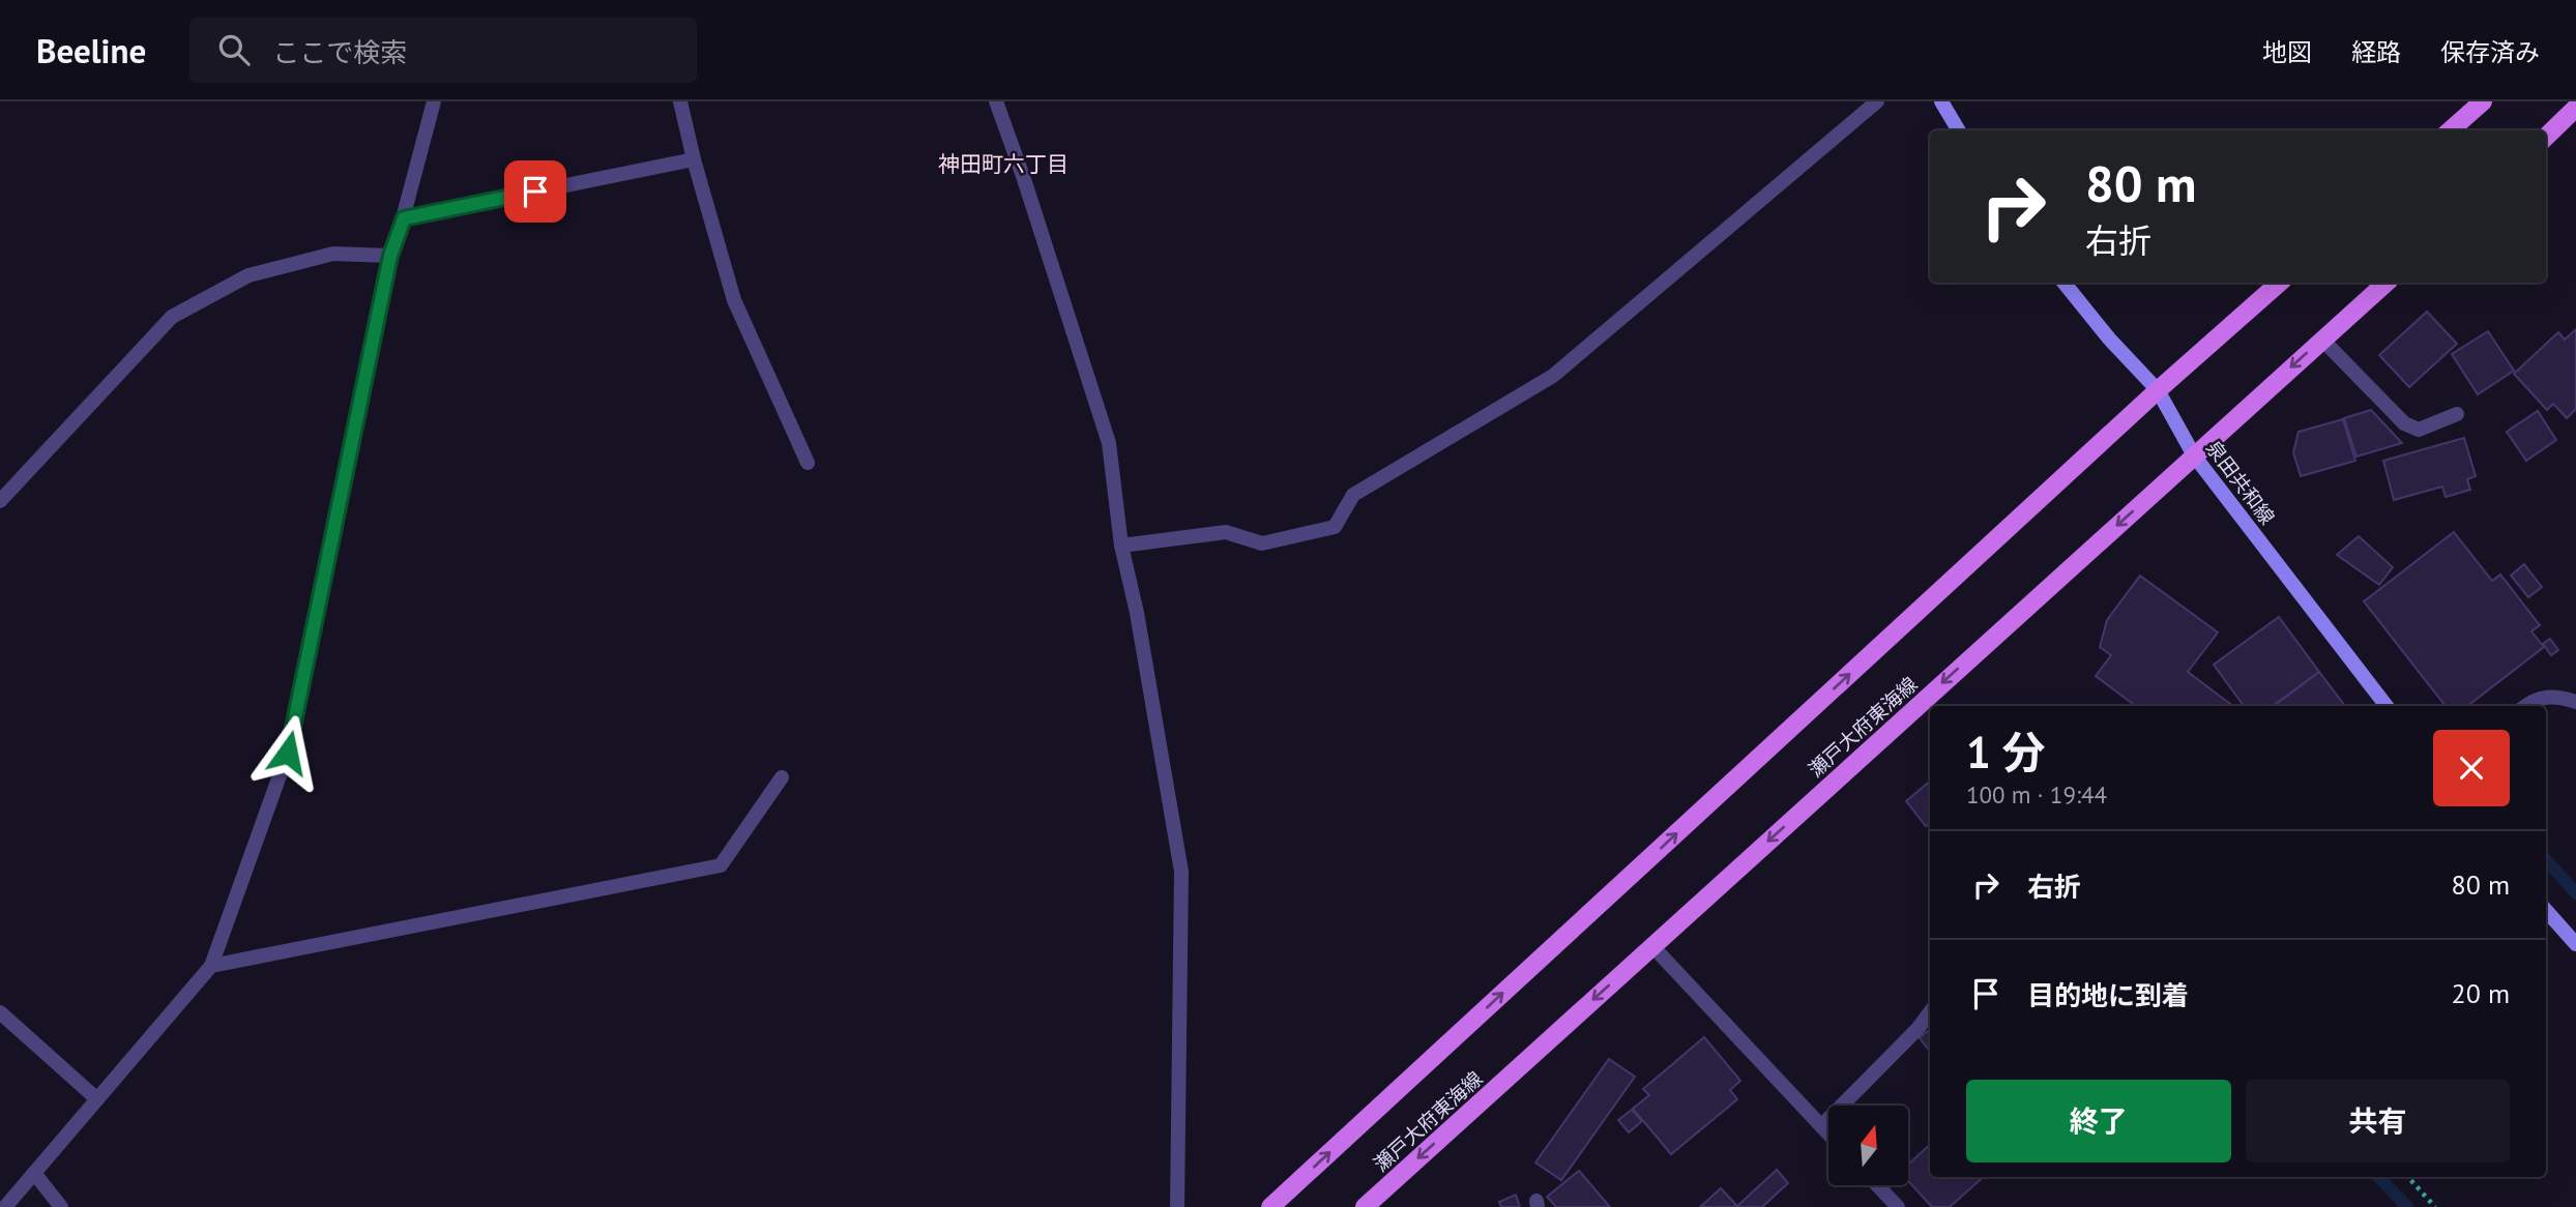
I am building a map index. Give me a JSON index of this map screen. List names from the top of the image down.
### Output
{
  "streets": {
    "main road": ["泉田共和線", "瀬戸大府東海線"]
  },
  "crossings": [
    ["泉田共和線", "瀬戸大府東海線"]
  ],
  "districts": ["神田町六丁目"],
  "north": "top",
  "page": {
    "header": "Beeline",
    "search": "ここで検索",
    "nav": ["地図", "経路", "保存済み"],
    "turn": ["80 m", "右折"],
    "heading": ["1 分", "100 m · 19:44"],
    "list": [
      {
        "name": "右折",
        "value": "80 m"
      },
      {
        "name": "目的地に到着",
        "value": "20 m"
      }
    ],
    "buttons": ["終了", "共有"]
  }
}
